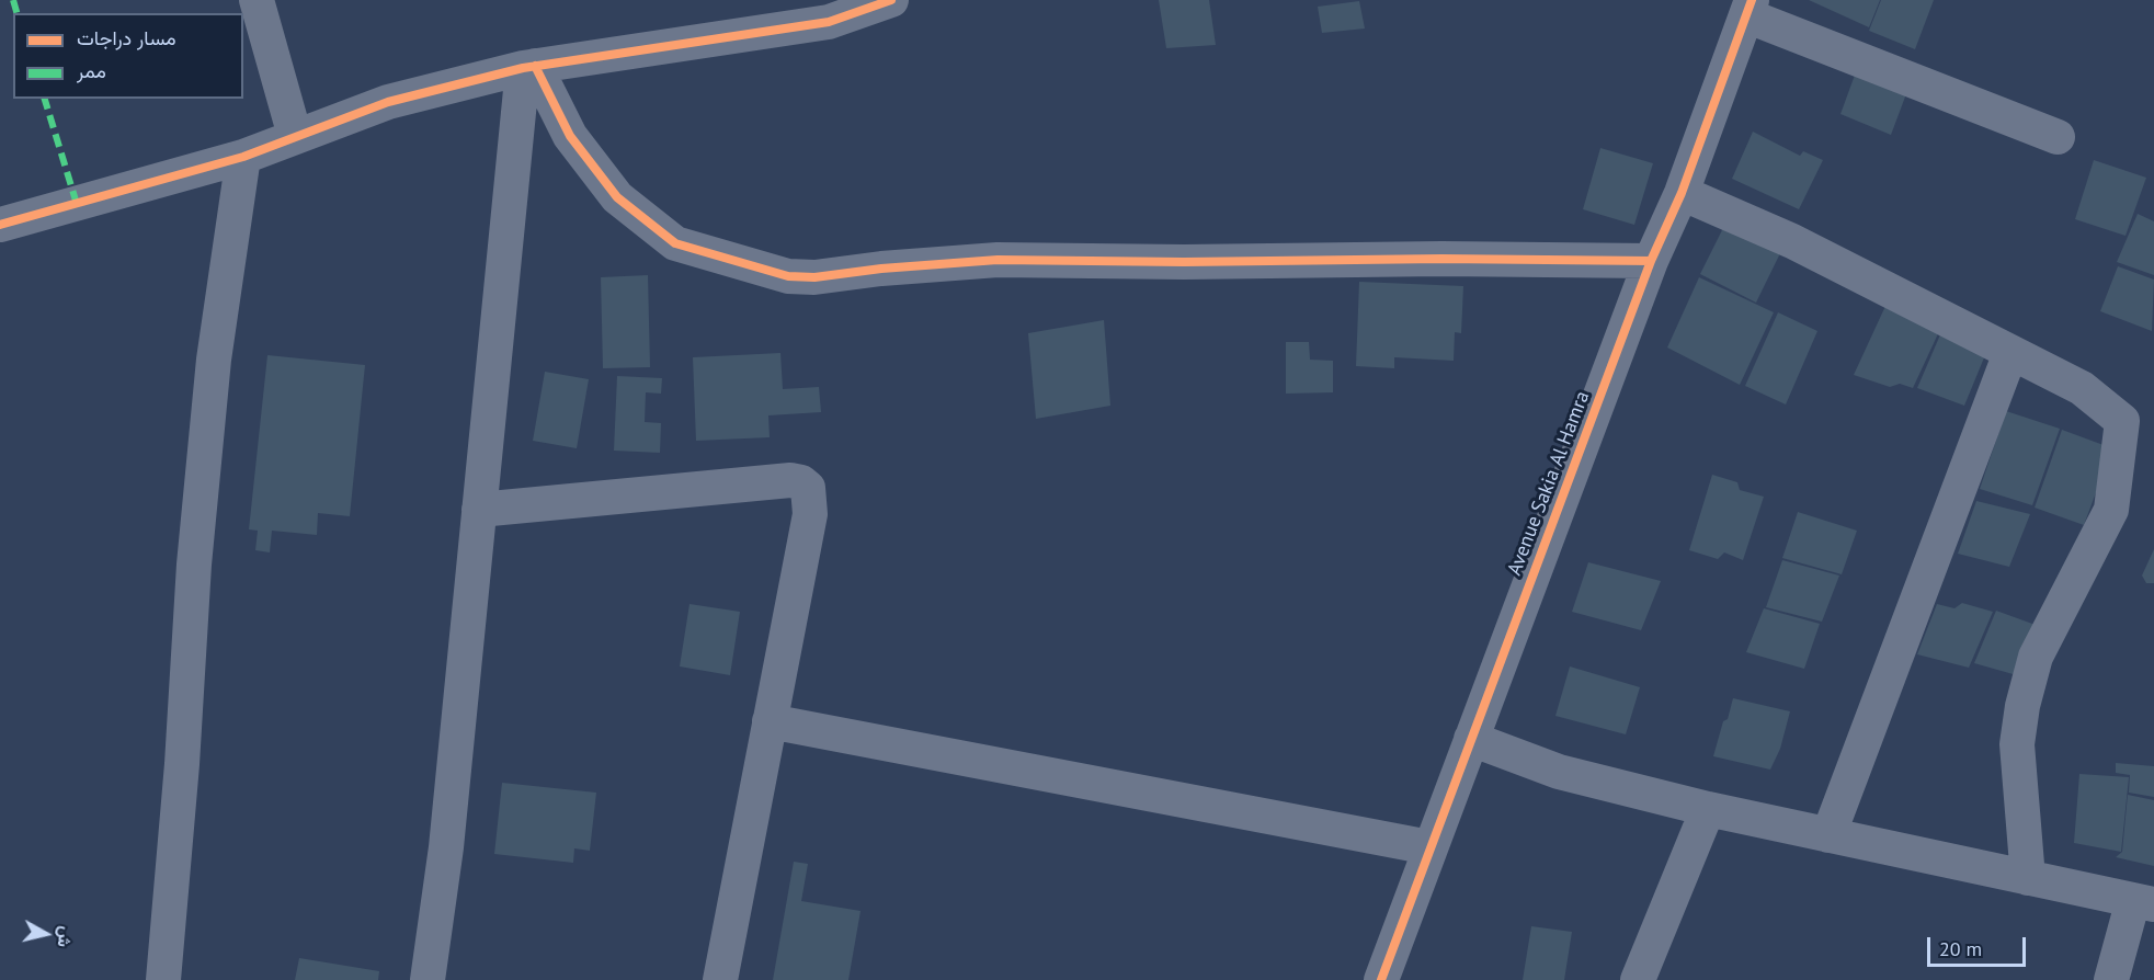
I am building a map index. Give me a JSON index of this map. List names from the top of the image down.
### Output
{
  "streets": {
    "street": ["Avenue Sakia Al Hamra"]
  },
  "legend": ["مسار دراجات", "ممر"],
  "scale_bar": "20 m",
  "north": "right"
}
